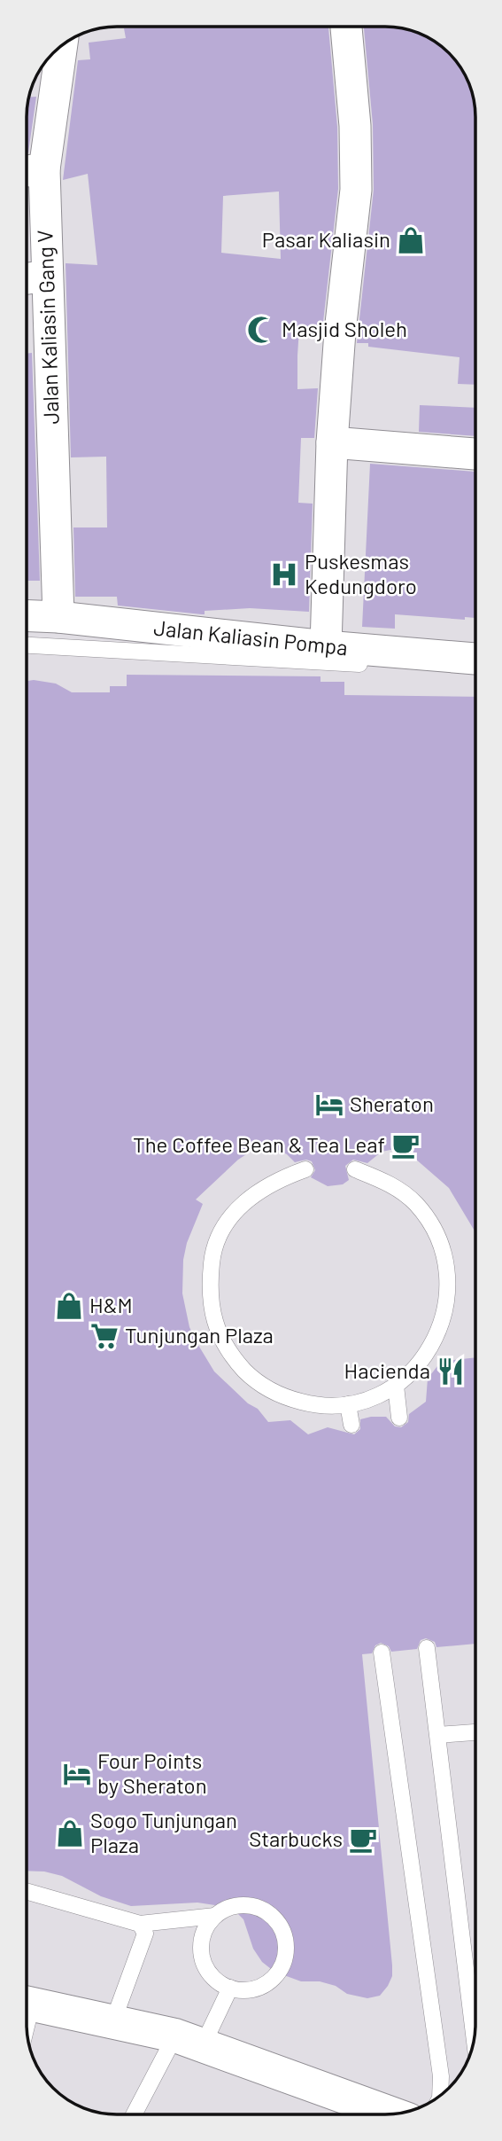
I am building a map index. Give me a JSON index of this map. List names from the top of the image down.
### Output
{
  "streets": {
    "street": ["Jalan Kaliasin Gang V", "Jalan Kaliasin Pompa"]
  },
  "crossings": [
    ["Jalan Kaliasin Gang V", "Jalan Kaliasin Pompa"]
  ],
  "places": {
    "shop": ["Pasar Kaliasin", "H&M", "Sogo Tunjungan Plaza"],
    "mosque": ["Masjid Sholeh"],
    "hospital": ["Puskesmas Kedungdoro"],
    "hotel": ["Sheraton", "Four Points by Sheraton"],
    "cafe": ["The Coffee Bean & Tea Leaf", "Starbucks"],
    "supermarket": ["Tunjungan Plaza"],
    "restaurant": ["Hacienda"]
  }
}
